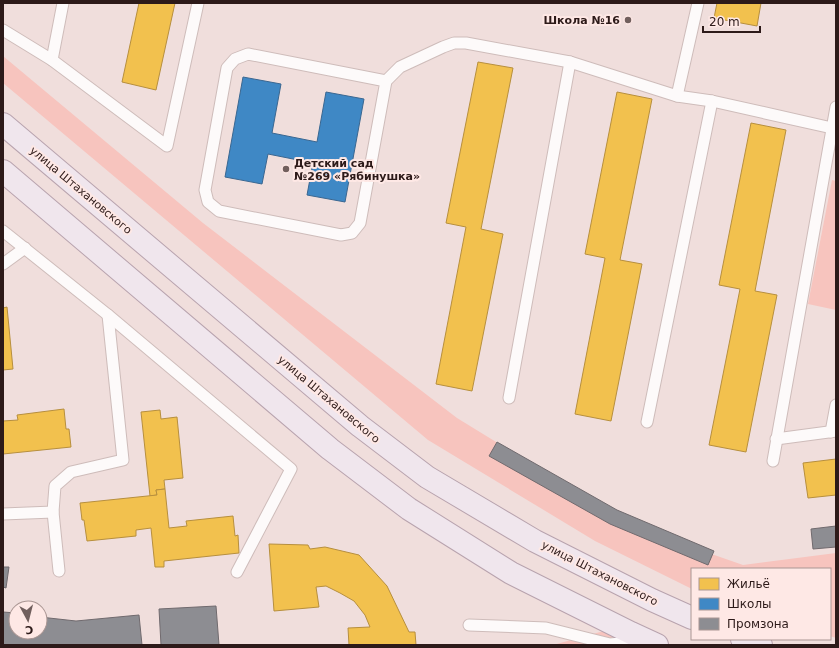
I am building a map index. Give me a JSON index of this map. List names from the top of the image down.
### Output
{
  "streets": {
    "main road": ["улица Штахановского"]
  },
  "places": ["Школа №16", "Детский сад №269 «Рябинушка»"],
  "legend": ["Жильё", "Школы", "Промзона"],
  "scale_bar": "20 m",
  "north": "bottom"
}
